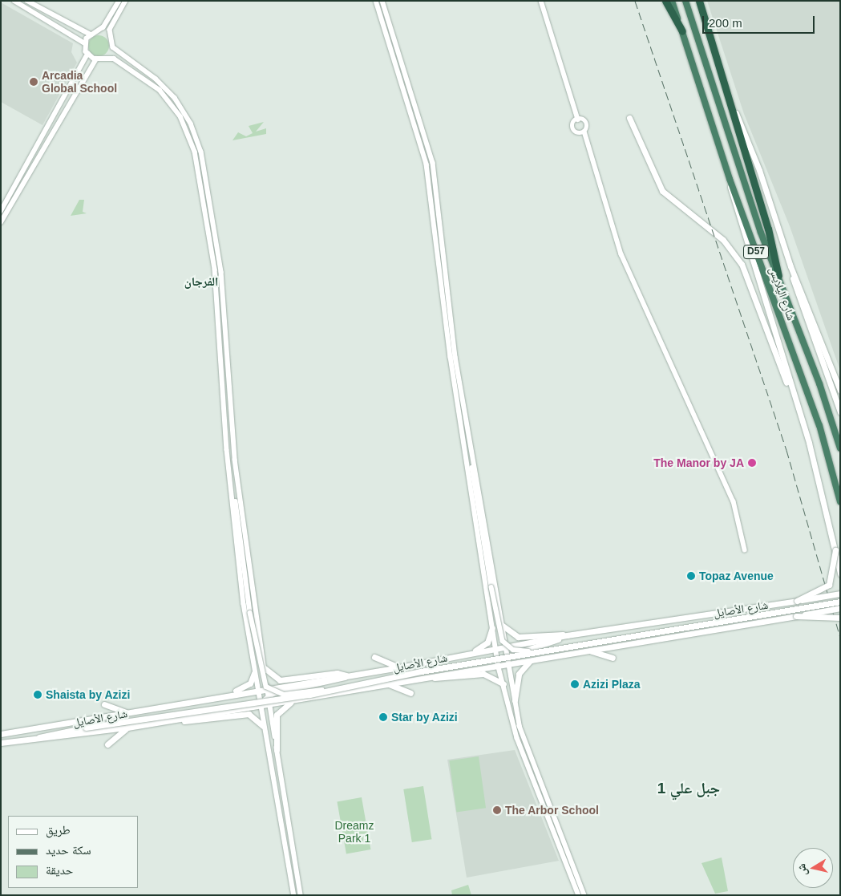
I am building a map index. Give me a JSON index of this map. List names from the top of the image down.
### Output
{
  "streets": {
    "highway": ["D57", "شارع اليلايس"],
    "main road": ["شارع الأصايل"]
  },
  "districts": ["الفرجان", "جبل علي 1"],
  "parks": ["Dreamz Park 1"],
  "places": [
    "Arcadia Global School",
    "The Manor by JA",
    "Topaz Avenue",
    "Azizi Plaza",
    "Shaista by Azizi",
    "Star by Azizi",
    "The Arbor School"
  ],
  "legend": ["طريق", "سكة حديد", "حديقة"],
  "scale_bar": "200 m",
  "north": "left"
}
